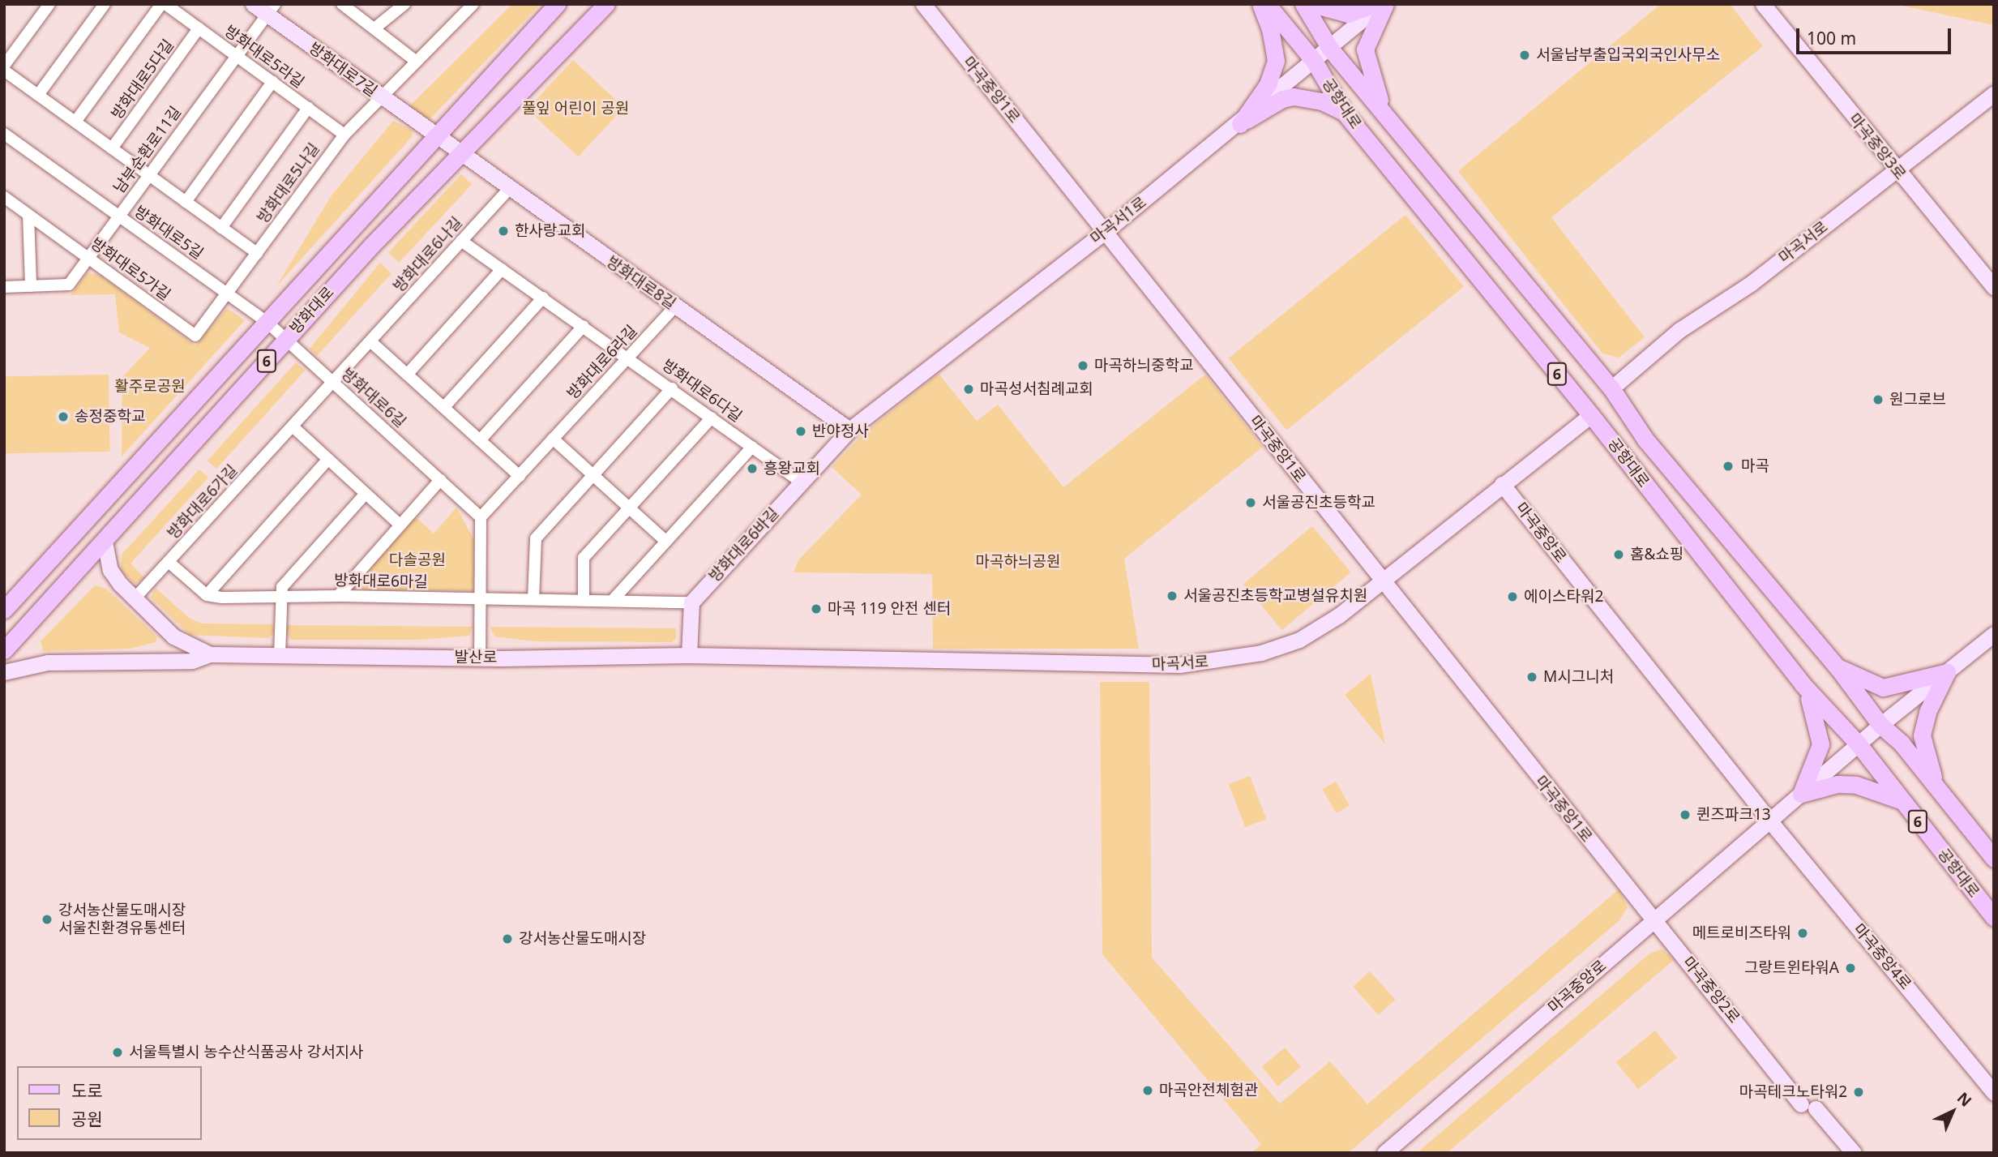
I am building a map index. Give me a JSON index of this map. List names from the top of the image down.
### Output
{
  "streets": {
    "main road": ["공항대로", "방화대로", "6"],
    "street": [
      "방화대로5라길",
      "방화대로7길",
      "방화대로5다길",
      "마곡중앙1로",
      "마곡중앙3로",
      "남부순환로11길",
      "방화대로5나길",
      "마곡서1로",
      "방화대로5길",
      "마곡서로",
      "방화대로6나길",
      "방화대로5가길",
      "방화대로8길",
      "방화대로6라길",
      "방화대로6다길",
      "방화대로6길",
      "방화대로6가길",
      "마곡중앙로",
      "방화대로6바길",
      "방화대로6마길",
      "발산로",
      "마곡중앙4로",
      "마곡중앙2로"
    ]
  },
  "crossings": [
    ["방화대로5라길", "방화대로5다길"],
    ["방화대로5라길", "남부순환로11길"],
    ["방화대로5라길", "방화대로5나길"],
    ["방화대로7길", "남부순환로11길"],
    ["방화대로7길", "방화대로5나길"],
    ["방화대로7길", "방화대로8길"],
    ["방화대로7길", "방화대로"],
    ["마곡중앙1로", "마곡서1로"],
    ["마곡중앙1로", "마곡서로"],
    ["마곡중앙1로", "마곡중앙로"],
    ["마곡중앙1로", "마곡중앙2로"],
    ["공항대로", "마곡서1로"],
    ["공항대로", "마곡서로"],
    ["공항대로", "6"],
    ["공항대로", "마곡중앙로"],
    ["마곡중앙3로", "마곡서로"],
    ["남부순환로11길", "방화대로5길"],
    ["남부순환로11길", "방화대로5가길"],
    ["방화대로5나길", "방화대로5길"],
    ["방화대로5나길", "방화대로5가길"],
    ["마곡서1로", "방화대로8길"],
    ["마곡서1로", "6"],
    ["마곡서1로", "방화대로6바길"],
    ["방화대로5길", "방화대로5가길"],
    ["방화대로5길", "방화대로"],
    ["방화대로5길", "방화대로6길"],
    ["마곡서로", "마곡중앙로"],
    ["마곡서로", "발산로"],
    ["방화대로6나길", "방화대로8길"],
    ["방화대로6나길", "방화대로6다길"],
    ["방화대로6나길", "방화대로6길"],
    ["방화대로6나길", "방화대로6가길"],
    ["방화대로8길", "방화대로"],
    ["방화대로8길", "방화대로6라길"],
    ["방화대로8길", "방화대로6바길"],
    ["방화대로", "방화대로6길"],
    ["방화대로", "발산로"],
    ["방화대로6라길", "방화대로6다길"],
    ["방화대로6라길", "방화대로6길"],
    ["방화대로6다길", "방화대로6바길"],
    ["방화대로6길", "방화대로6가길"],
    ["방화대로6가길", "발산로"],
    ["마곡중앙로", "마곡중앙4로"],
    ["마곡중앙로", "마곡중앙2로"]
  ],
  "parks": [
    "풀잎 어린이 공원",
    "활주로공원",
    "다솔공원",
    "마곡하늬공원"
  ],
  "places": [
    "서울남부출입국외국인사무소",
    "한사랑교회",
    "마곡하늬중학교",
    "마곡성서침례교회",
    "원그로브",
    "송정중학교",
    "반야정사",
    "마곡",
    "흥왕교회",
    "서울공진초등학교",
    "홈&쇼핑",
    "서울공진초등학교병설유치원",
    "에이스타워2",
    "마곡 119 안전 센터",
    "M시그니처",
    "퀸즈파크13",
    "강서농산물도매시장 서울친환경유통센터",
    "메트로비즈타워",
    "강서농산물도매시장",
    "그랑트윈타워A",
    "서울특별시 농수산식품공사 강서지사",
    "마곡안전체험관",
    "마곡테크노타워2"
  ],
  "legend": ["도로", "공원"],
  "scale_bar": "100 m",
  "north": "top right"
}
